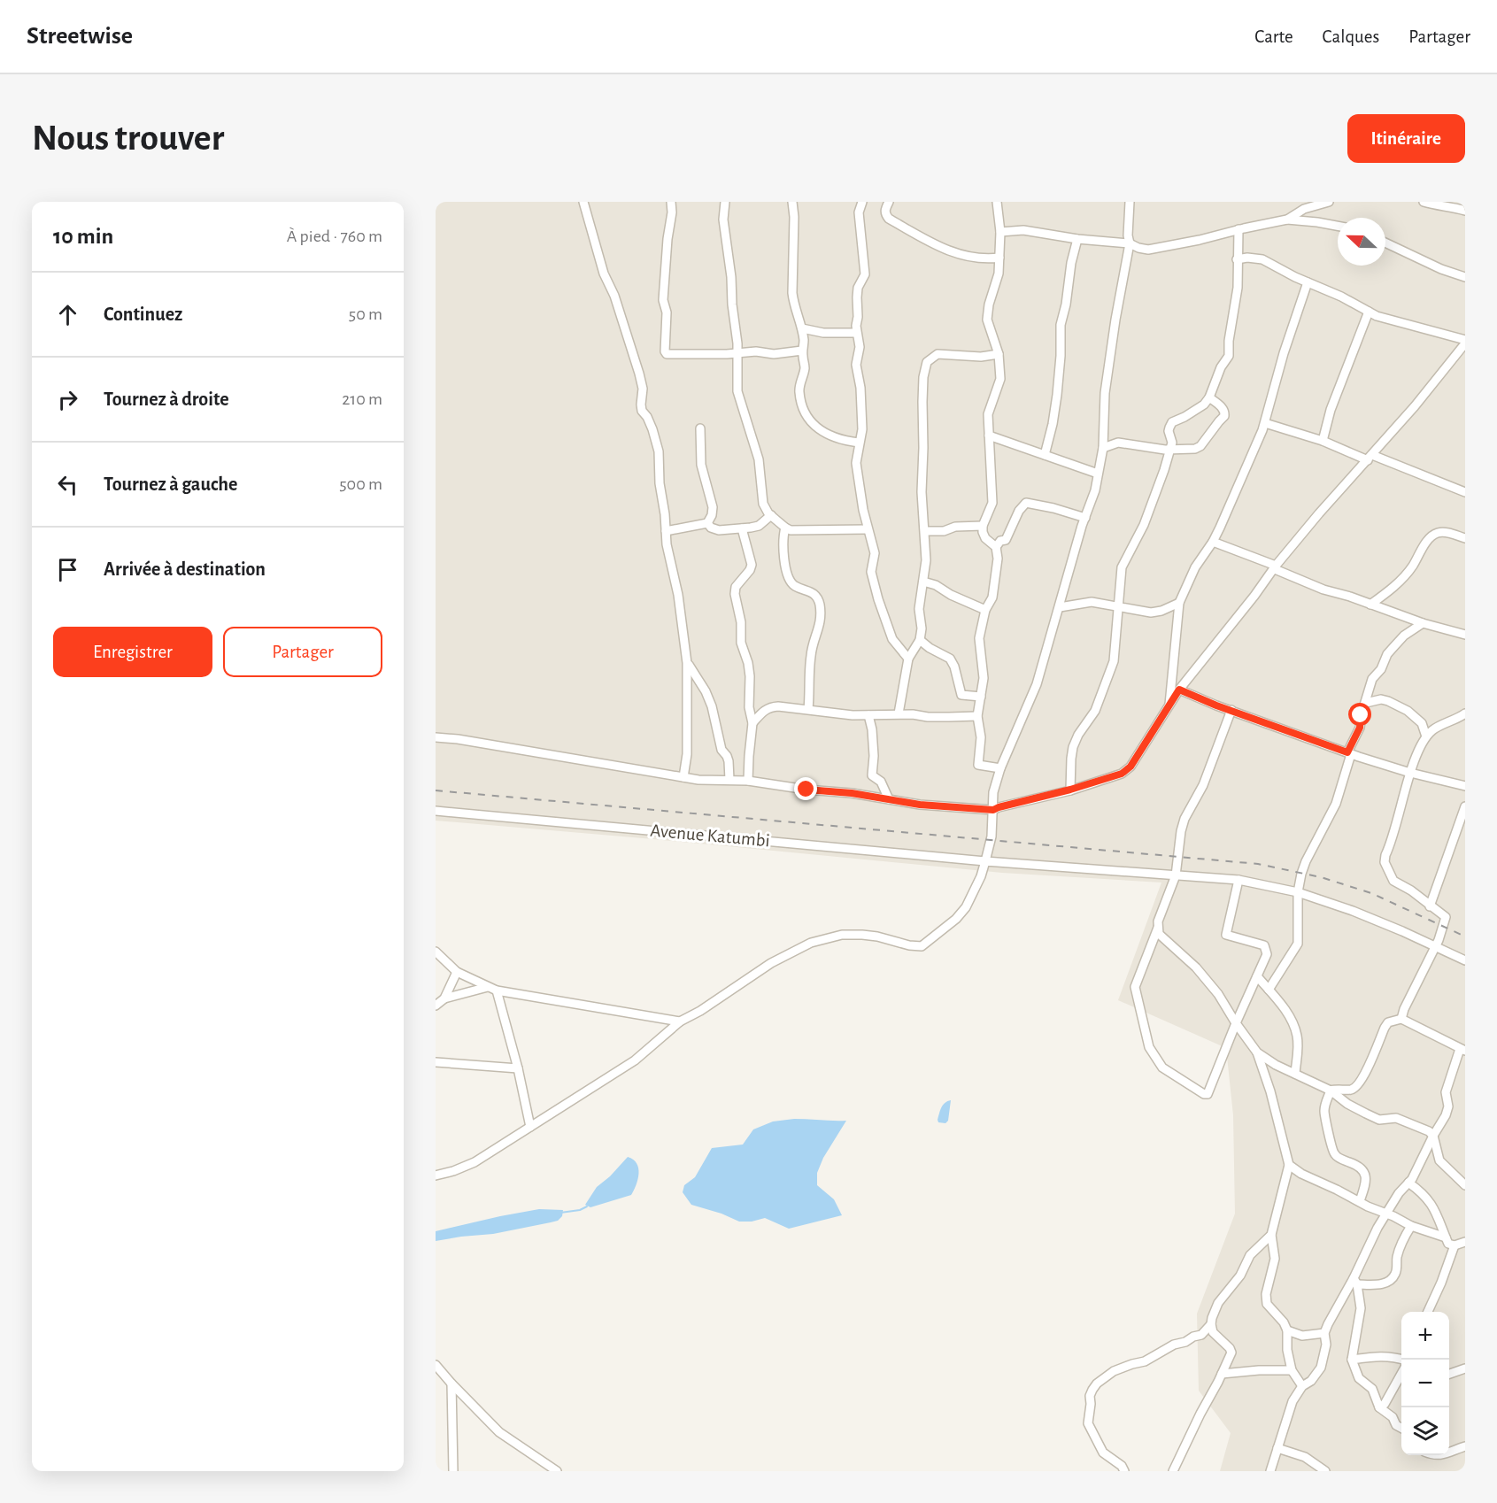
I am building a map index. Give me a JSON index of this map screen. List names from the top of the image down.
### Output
{
  "streets": {
    "street": ["Avenue Katumbi"]
  },
  "north": "left",
  "page": {
    "header": "Streetwise",
    "nav": ["Carte", "Calques", "Partager"],
    "buttons": [
      "Itinéraire",
      ["Enregistrer", "Partager"]
    ],
    "title": "Nous trouver",
    "heading": ["10 min", "À pied · 760 m"],
    "list": [
      ["Continuez", "50 m"],
      ["Tournez à droite", "210 m"],
      ["Tournez à gauche", "500 m"],
      "Arrivée à destination"
    ],
    "map_buttons": ["+", "−"]
  }
}
